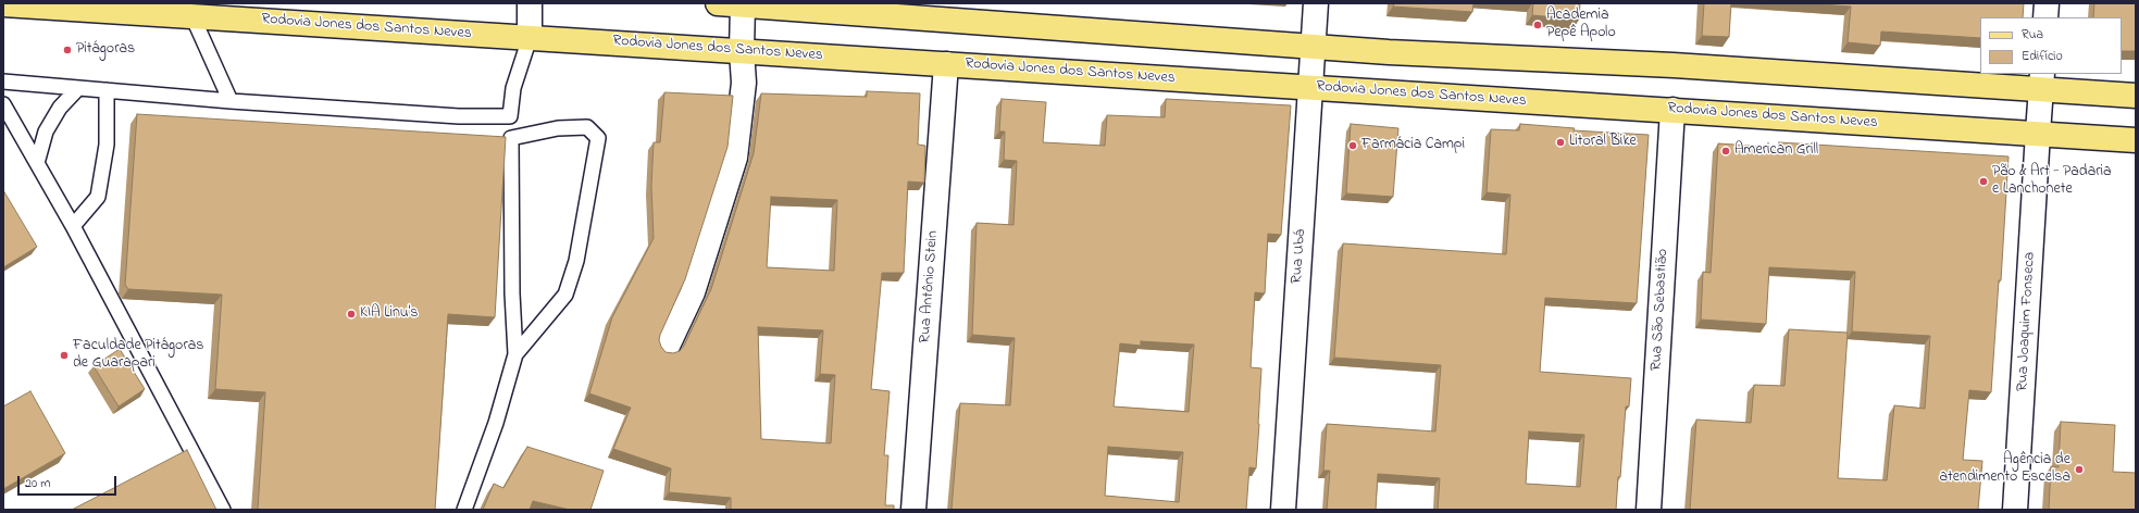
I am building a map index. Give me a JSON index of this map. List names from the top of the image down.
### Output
{
  "streets": {
    "main road": ["Rodovia Jones dos Santos Neves"],
    "street": [
      "Rua Ubá",
      "Rua Antônio Stein",
      "Rua São Sebastião",
      "Rua Joaquim Fonseca"
    ]
  },
  "crossings": [
    ["Rodovia Jones dos Santos Neves", "Rua Ubá"],
    ["Rodovia Jones dos Santos Neves", "Rua Antônio Stein"],
    ["Rodovia Jones dos Santos Neves", "Rua São Sebastião"],
    ["Rodovia Jones dos Santos Neves", "Rua Joaquim Fonseca"]
  ],
  "places": [
    "Academia Pepê Apolo",
    "Pitágoras",
    "Litoral Bike",
    "Farmácia Campi",
    "American Grill",
    "Pão & Art - Padaria e Lanchonete",
    "KIA Linu's",
    "Faculdade Pitágoras de Guarapari",
    "Agência de atendimento Escelsa"
  ],
  "legend": ["Rua", "Edifício"],
  "scale_bar": "20 m"
}
